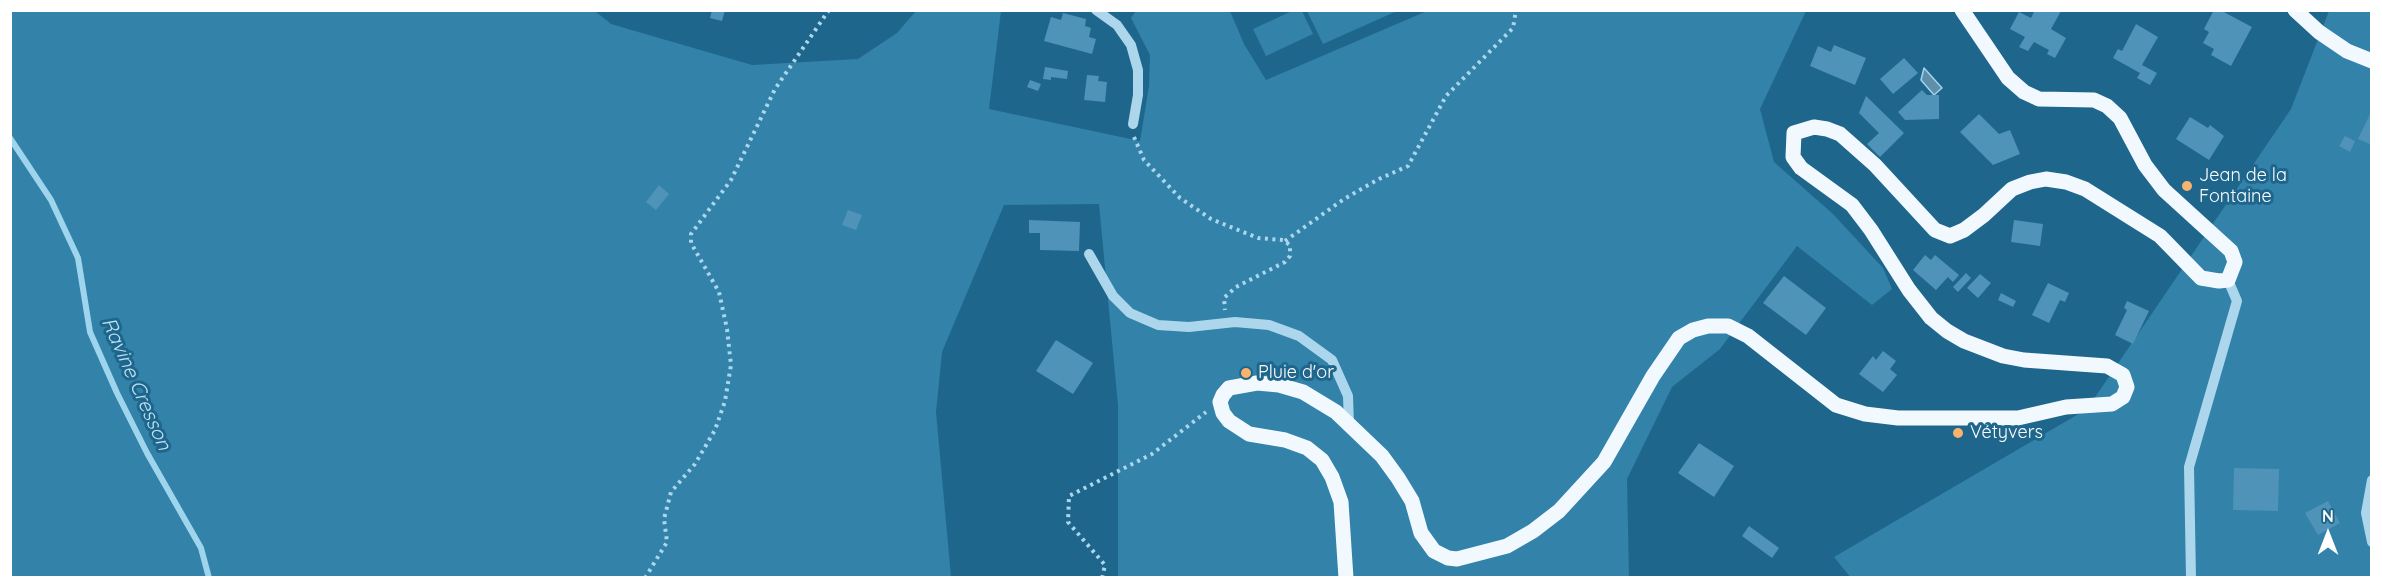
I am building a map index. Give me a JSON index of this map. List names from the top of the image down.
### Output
{
  "water": ["Ravine Cresson"],
  "places": ["Jean de la Fontaine", "Pluie d'or", "Vétyvers"],
  "north": "top"
}
